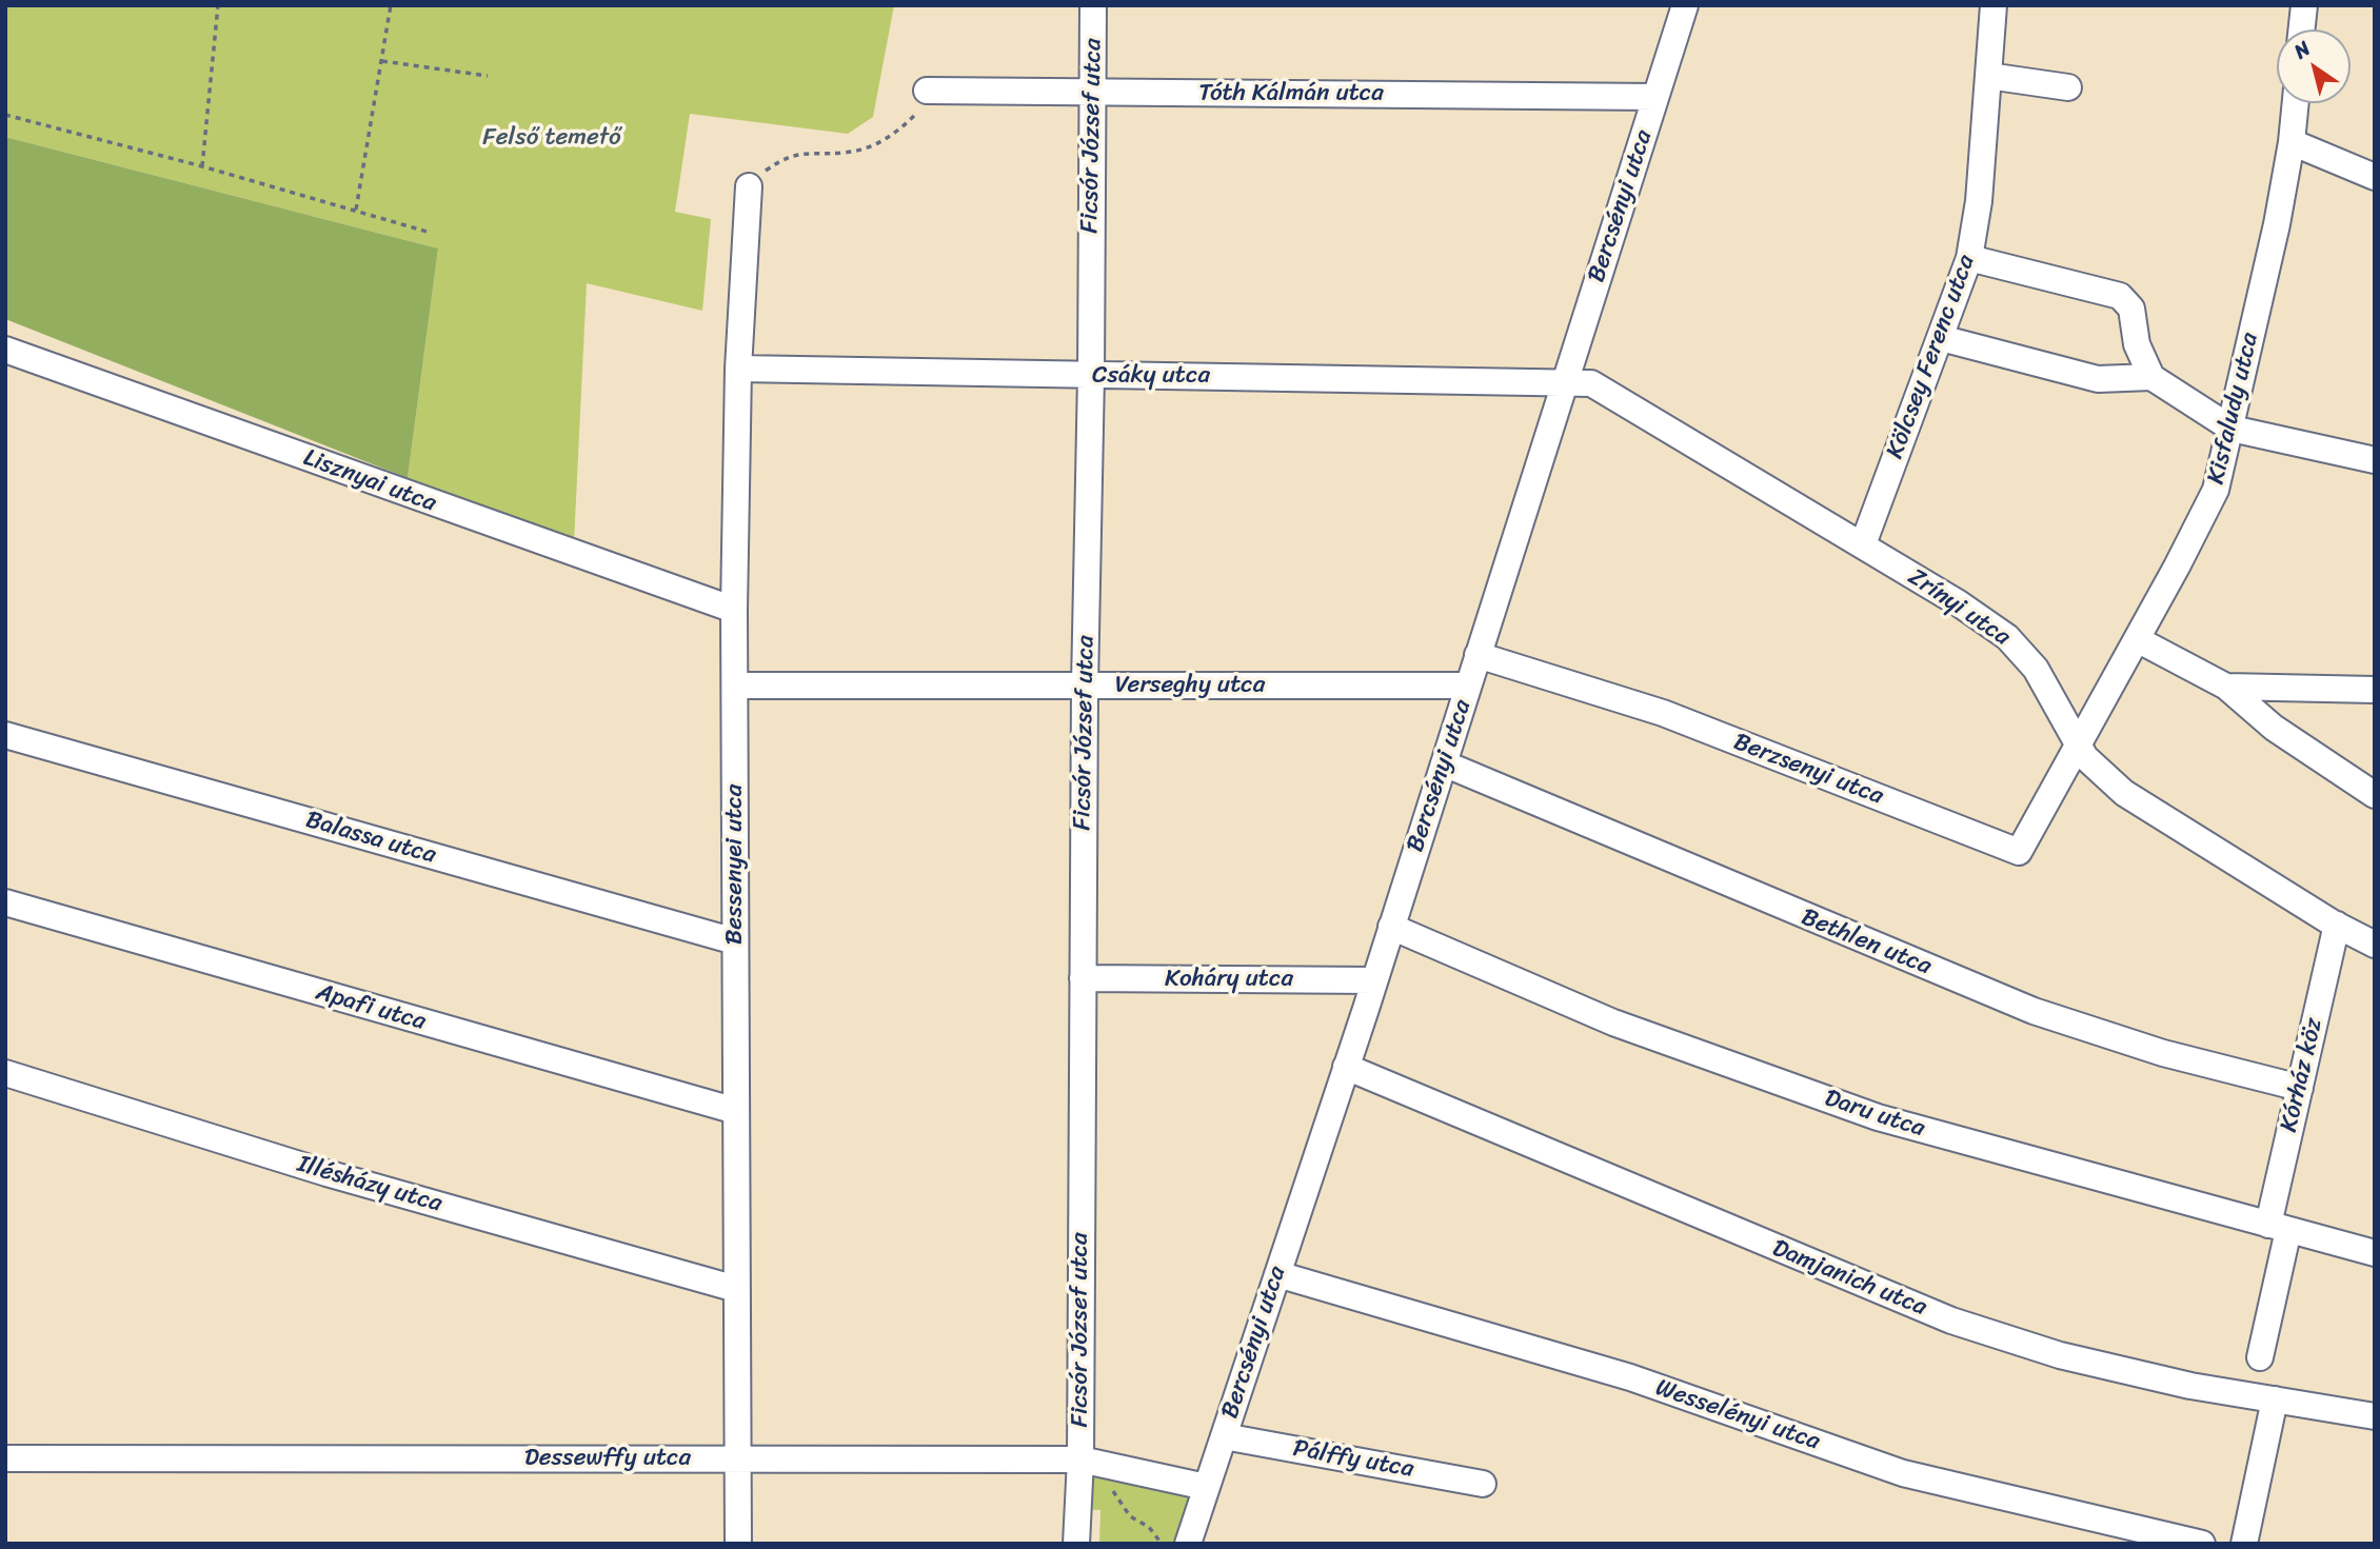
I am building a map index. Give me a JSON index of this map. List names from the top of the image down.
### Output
{
  "streets": {
    "street": [
      "Tóth Kálmán utca",
      "Ficsór József utca",
      "Bercsényi utca",
      "Kölcsey Ferenc utca",
      "Csáky utca",
      "Kisfaludy utca",
      "Lisznyai utca",
      "Zrínyi utca",
      "Verseghy utca",
      "Berzsenyi utca",
      "Balassa utca",
      "Bessenyei utca",
      "Bethlen utca",
      "Koháry utca",
      "Apafi utca",
      "Kórház köz",
      "Daru utca",
      "Illésházy utca",
      "Damjanich utca",
      "Wesselényi utca",
      "Dessewffy utca",
      "Pálffy utca"
    ]
  },
  "crossings": [
    ["Tóth Kálmán utca", "Ficsór József utca"],
    ["Tóth Kálmán utca", "Bercsényi utca"],
    ["Ficsór József utca", "Csáky utca"],
    ["Ficsór József utca", "Verseghy utca"],
    ["Ficsór József utca", "Koháry utca"],
    ["Ficsór József utca", "Dessewffy utca"],
    ["Bercsényi utca", "Csáky utca"],
    ["Bercsényi utca", "Zrínyi utca"],
    ["Bercsényi utca", "Verseghy utca"],
    ["Bercsényi utca", "Berzsenyi utca"],
    ["Bercsényi utca", "Bethlen utca"],
    ["Bercsényi utca", "Koháry utca"],
    ["Bercsényi utca", "Daru utca"],
    ["Bercsényi utca", "Damjanich utca"],
    ["Bercsényi utca", "Wesselényi utca"],
    ["Bercsényi utca", "Dessewffy utca"],
    ["Bercsényi utca", "Pálffy utca"],
    ["Kölcsey Ferenc utca", "Zrínyi utca"],
    ["Csáky utca", "Zrínyi utca"],
    ["Csáky utca", "Bessenyei utca"],
    ["Kisfaludy utca", "Zrínyi utca"],
    ["Kisfaludy utca", "Berzsenyi utca"],
    ["Lisznyai utca", "Bessenyei utca"],
    ["Zrínyi utca", "Berzsenyi utca"],
    ["Zrínyi utca", "Kórház köz"],
    ["Verseghy utca", "Bessenyei utca"],
    ["Balassa utca", "Bessenyei utca"],
    ["Bessenyei utca", "Apafi utca"],
    ["Bessenyei utca", "Illésházy utca"],
    ["Bessenyei utca", "Dessewffy utca"],
    ["Bethlen utca", "Kórház köz"],
    ["Kórház köz", "Daru utca"]
  ],
  "parks": ["Felső temető"],
  "north": "top left"
}
